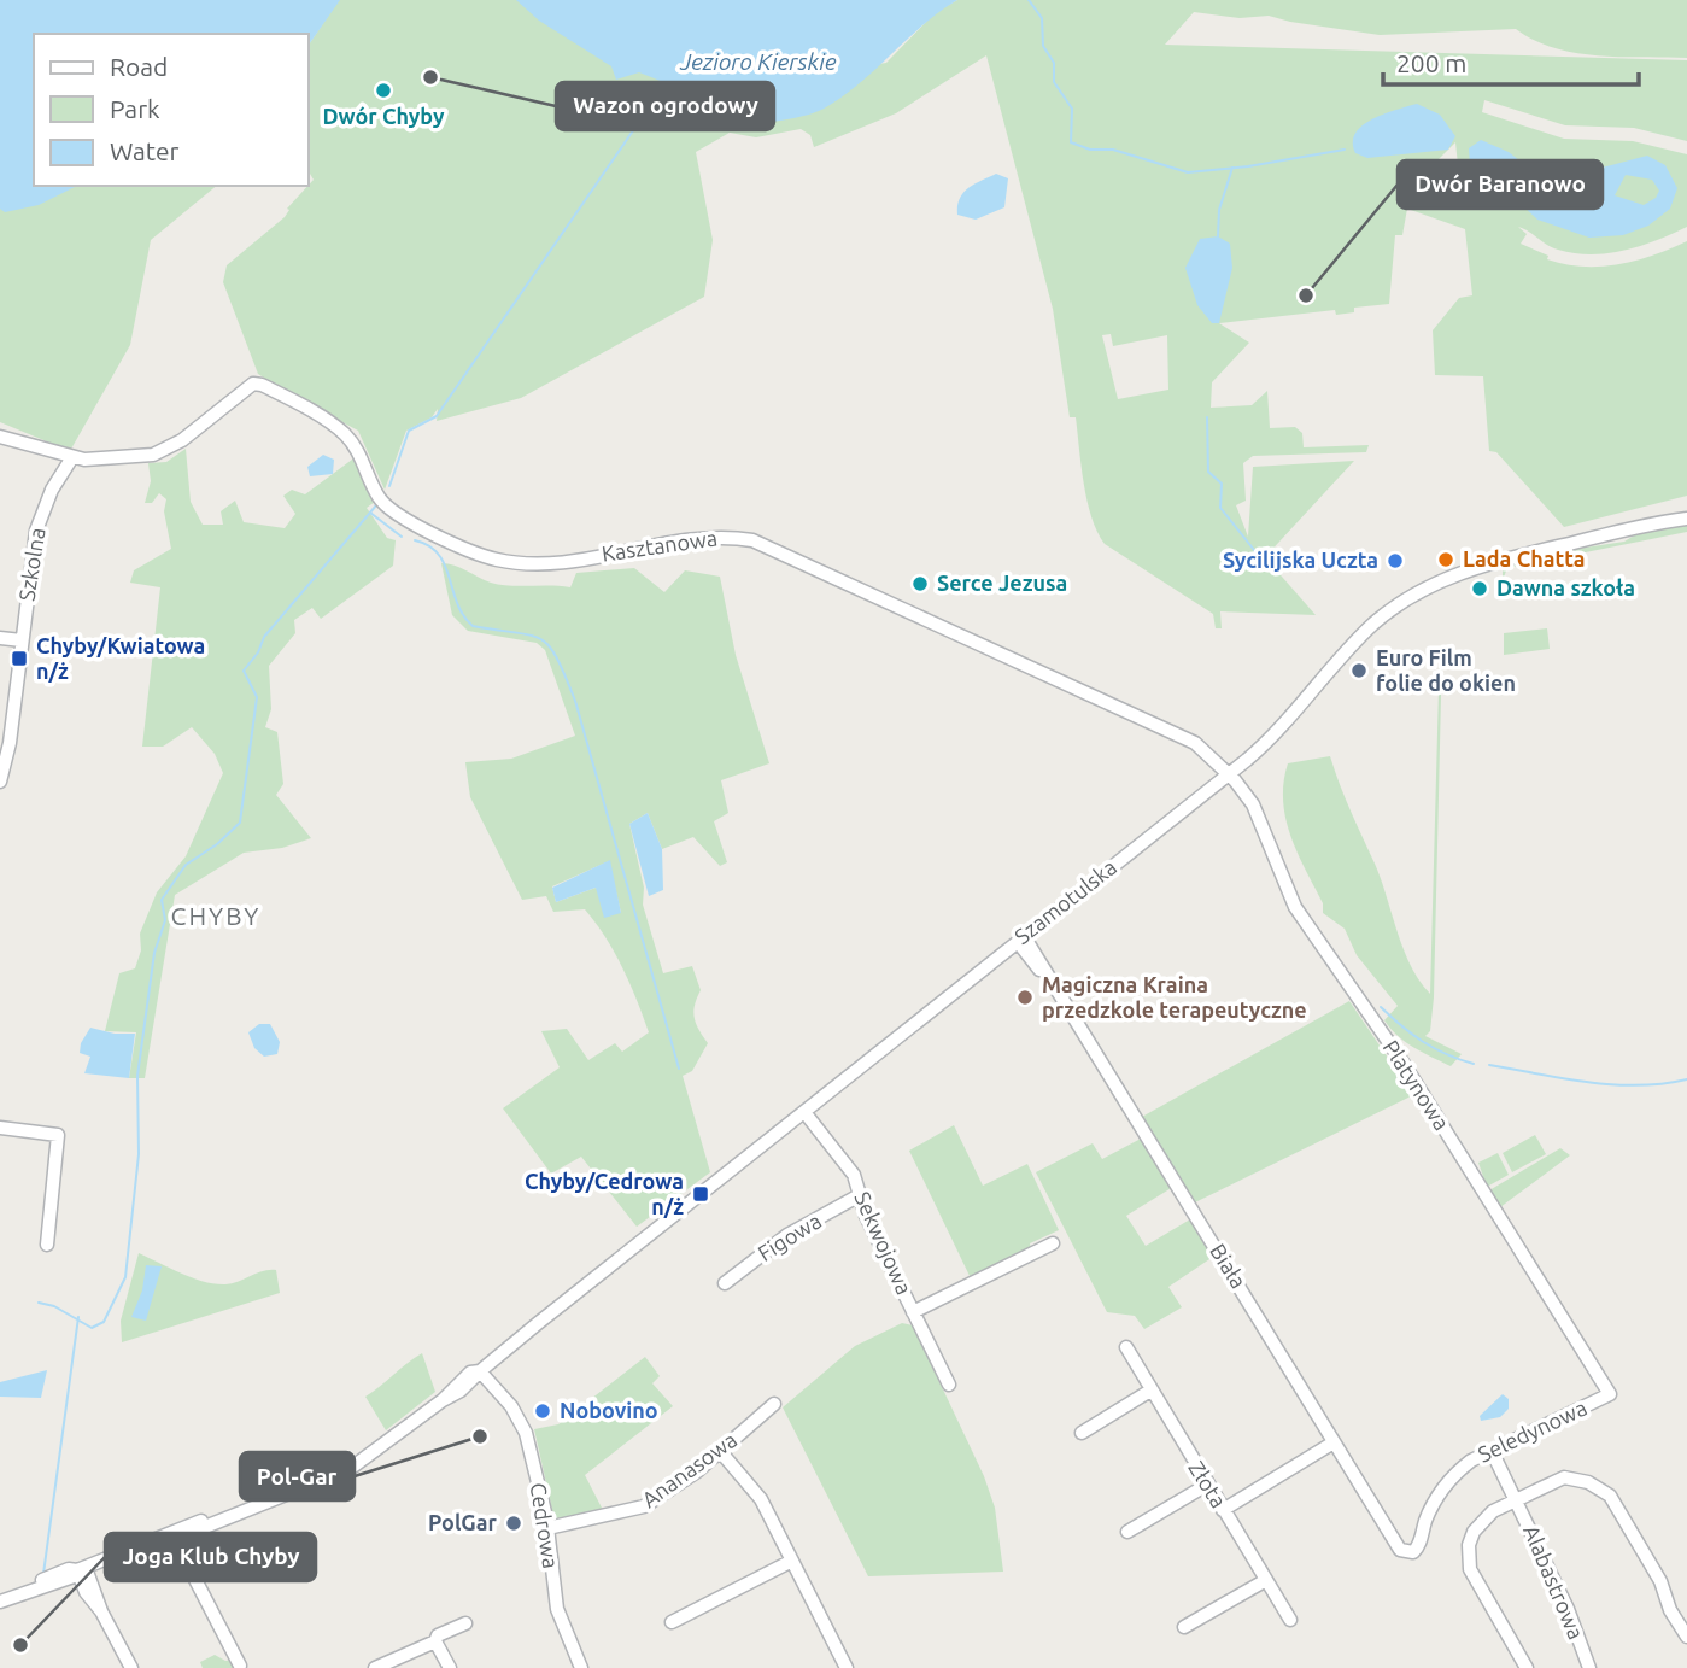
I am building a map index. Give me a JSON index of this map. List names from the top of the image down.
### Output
{
  "streets": {
    "street": [
      "Kasztanowa",
      "Szkolna",
      "Szamotulska",
      "Platynowa",
      "Figowa",
      "Sekwojowa",
      "Biała",
      "Seledynowa",
      "Ananasowa",
      "Złota",
      "Cedrowa",
      "Alabastrowa"
    ]
  },
  "crossings": [
    ["Kasztanowa", "Szkolna"],
    ["Kasztanowa", "Szamotulska"],
    ["Kasztanowa", "Platynowa"],
    ["Szamotulska", "Platynowa"],
    ["Szamotulska", "Sekwojowa"],
    ["Szamotulska", "Biała"],
    ["Szamotulska", "Cedrowa"],
    ["Platynowa", "Seledynowa"],
    ["Figowa", "Sekwojowa"],
    ["Biała", "Seledynowa"],
    ["Seledynowa", "Alabastrowa"],
    ["Ananasowa", "Cedrowa"]
  ],
  "districts": ["CHYBY"],
  "water": ["Jezioro Kierskie"],
  "places": {
    "other": [
      "Wazon ogrodowy",
      "Dwór Chyby",
      "Dwór Baranowo",
      "Lada Chatta",
      "Sycilijska Uczta",
      "Serce Jezusa",
      "Dawna szkoła",
      "Euro Film folie do okien",
      "Magiczna Kraina przedzkole terapeutyczne",
      "Nobovino",
      "Pol-Gar",
      "PolGar",
      "Joga Klub Chyby"
    ],
    "transit": ["Chyby/Kwiatowa n/ż", "Chyby/Cedrowa n/ż"]
  },
  "legend": ["Road", "Park", "Water"],
  "scale_bar": "200 m"
}
